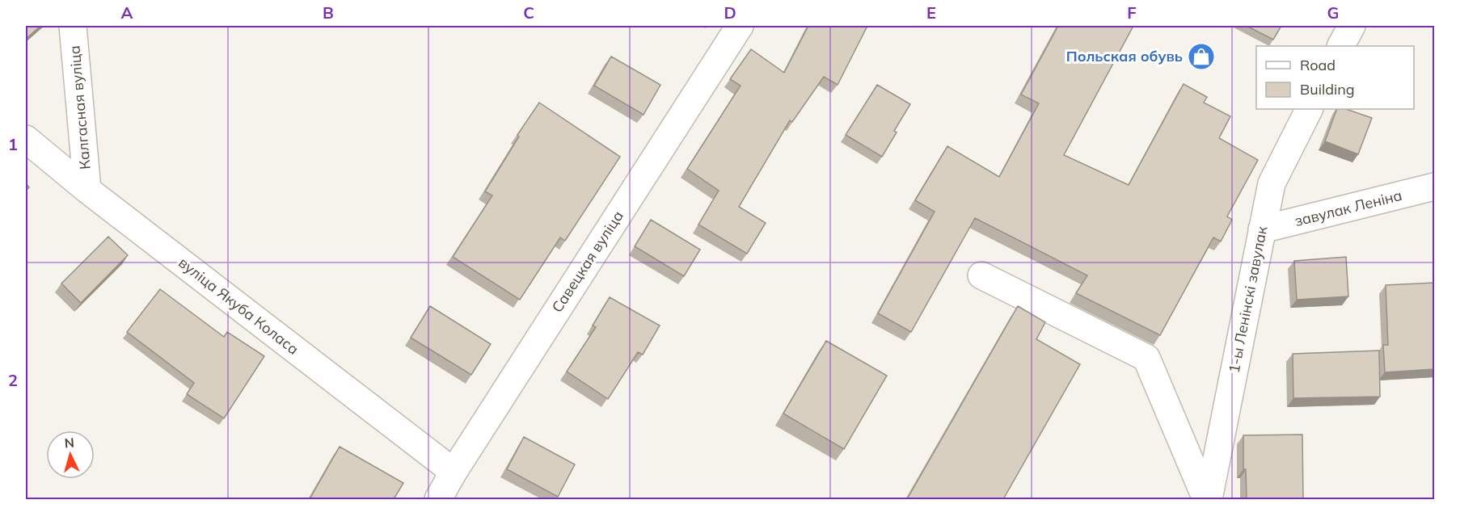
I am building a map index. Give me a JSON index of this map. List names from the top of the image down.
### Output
{
  "streets": {
    "street": [
      "Калгасная вуліца",
      "завулак Леніна",
      "Савецкая вуліца",
      "1-ы Ленінскі завулак",
      "вуліца Якуба Коласа"
    ]
  },
  "crossings": [
    ["Калгасная вуліца", "вуліца Якуба Коласа"],
    ["завулак Леніна", "1-ы Ленінскі завулак"],
    ["Савецкая вуліца", "вуліца Якуба Коласа"]
  ],
  "places": {
    "shop": ["Польская обувь"]
  },
  "legend": ["Road", "Building"],
  "north": "top",
  "grid": {
    "columns": [
      "A",
      "B",
      "C",
      "D",
      "E",
      "F",
      "G"
    ],
    "rows": ["1", "2"]
  }
}
